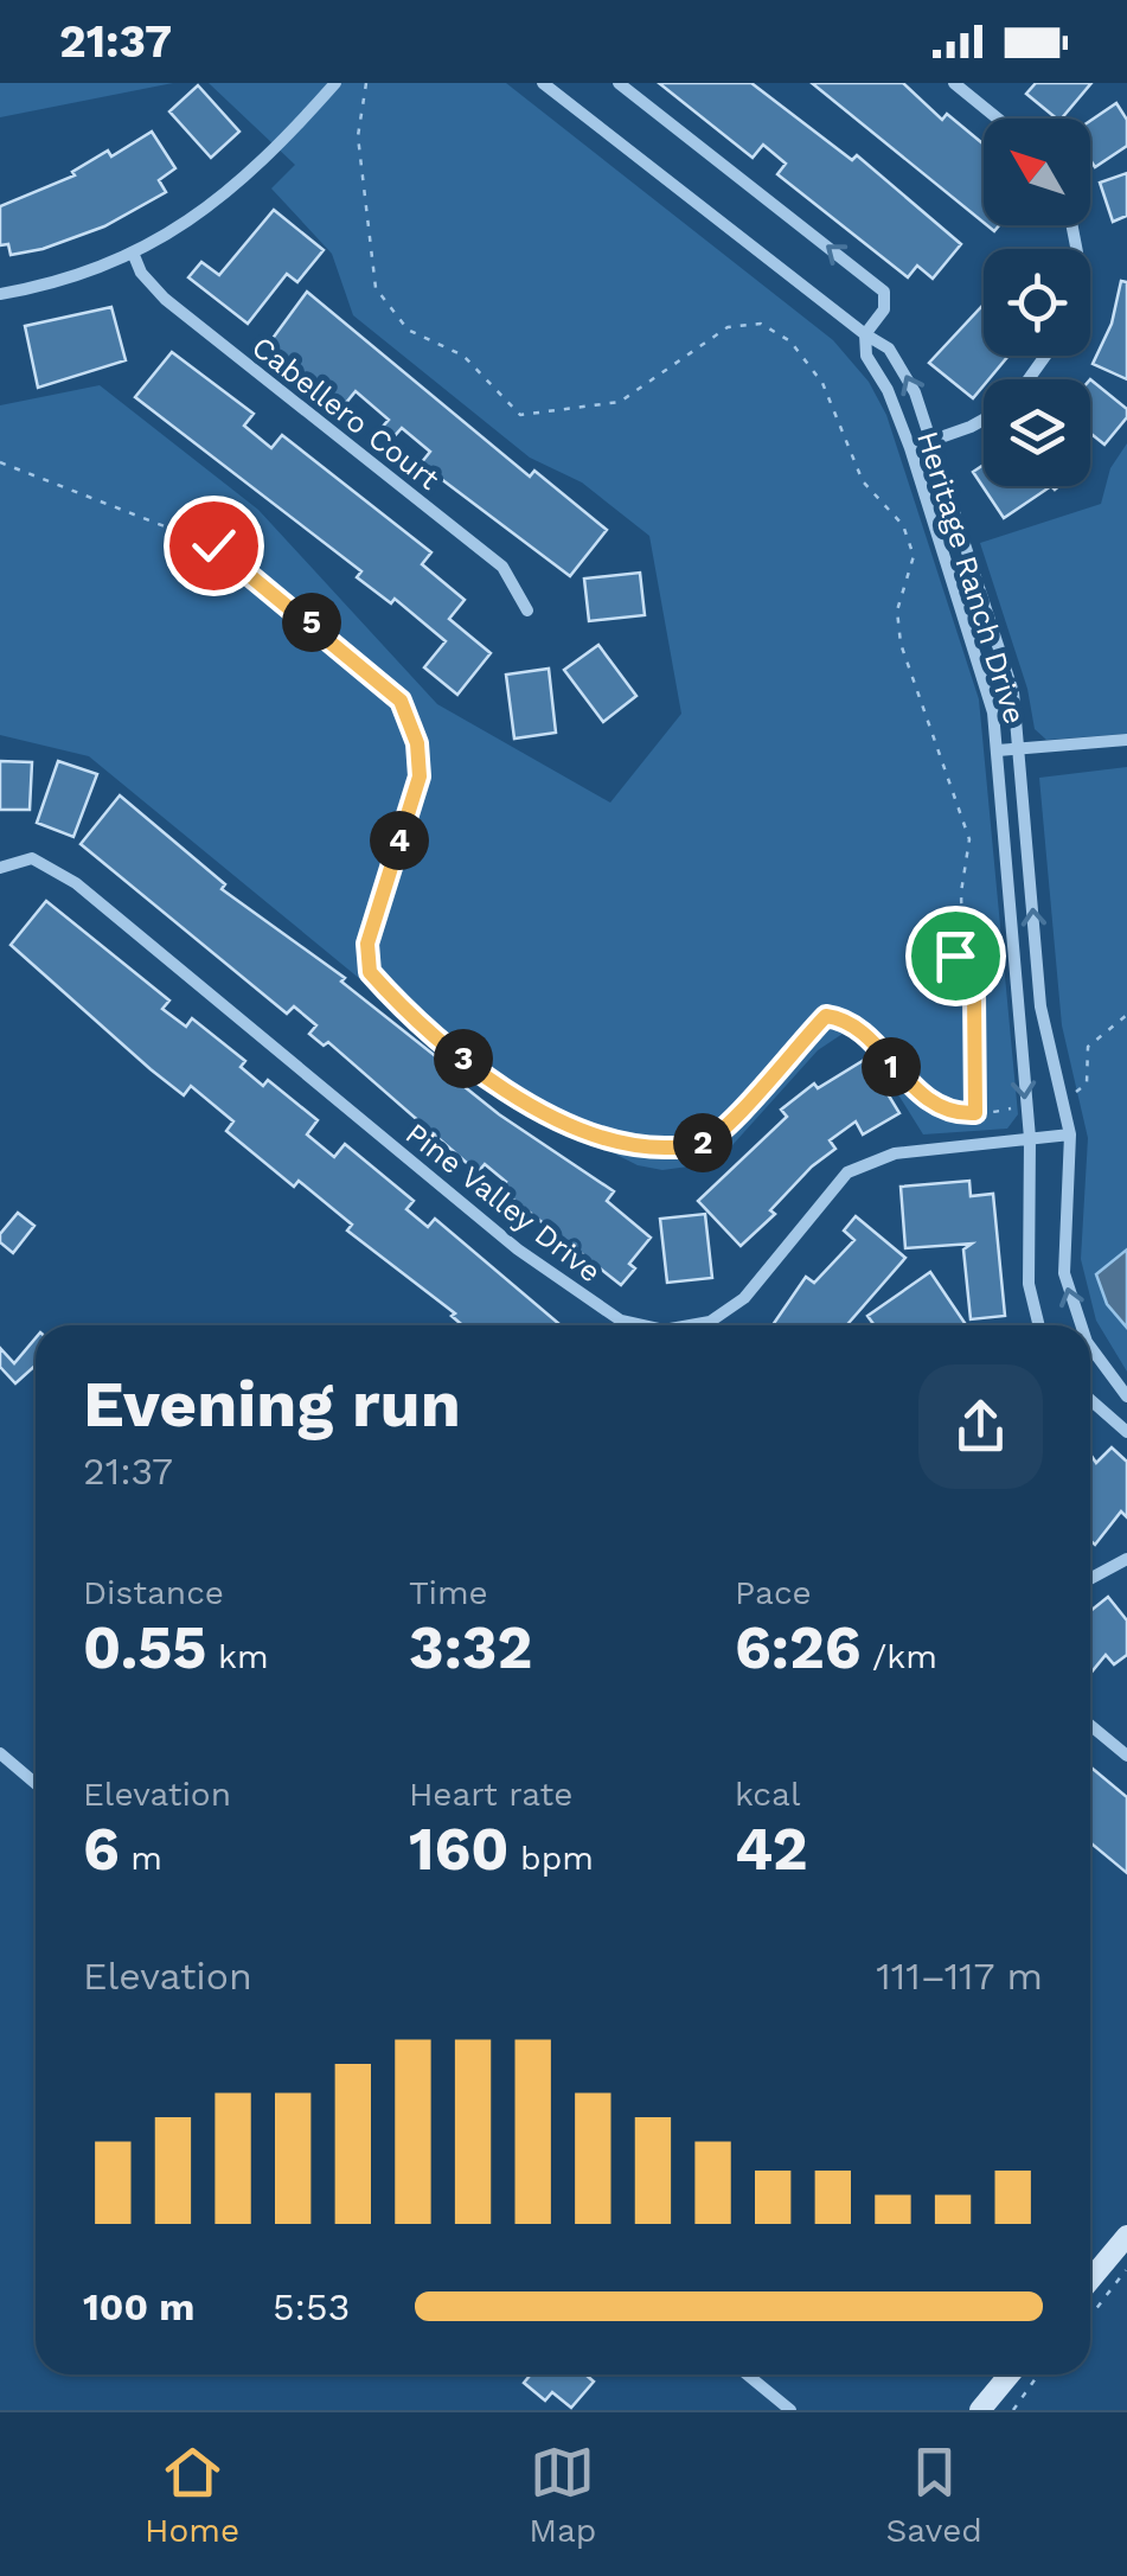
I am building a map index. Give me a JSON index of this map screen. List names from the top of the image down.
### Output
{
  "streets": {
    "street": ["Cabellero Court", "Heritage Ranch Drive", "Pine Valley Drive"]
  },
  "north": "top left",
  "page": {
    "status": "21:37",
    "pins": [
      "5",
      "4",
      "3",
      "1",
      "2"
    ],
    "heading": ["Evening run", "21:37"],
    "stats": [
      ["Distance", "0.55 km"],
      ["Time", "3:32"],
      ["Pace", "6:26 /km"],
      ["Elevation", "6 m"],
      ["Heart rate", "160 bpm"],
      ["kcal", "42"]
    ],
    "chart": ["Elevation", "111–117 m"],
    "list": [
      {
        "name": "100 m",
        "note": "5:53"
      }
    ],
    "tabs": ["Home", "Map", "Saved"]
  }
}
